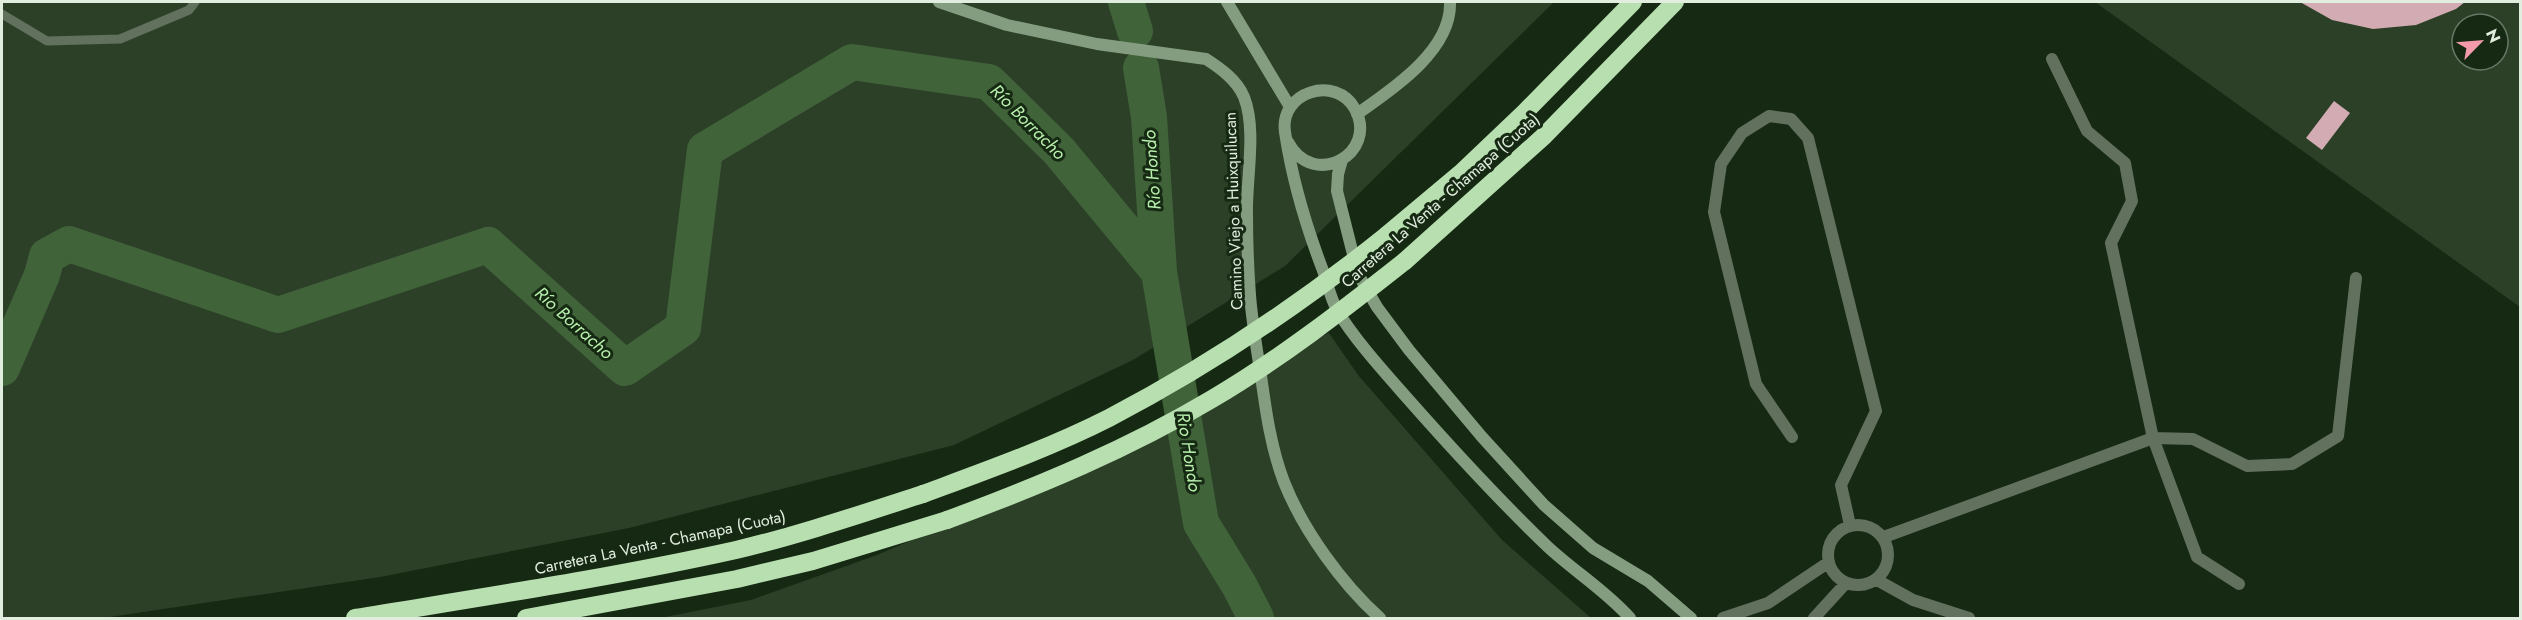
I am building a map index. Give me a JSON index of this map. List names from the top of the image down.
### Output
{
  "streets": {
    "highway": ["Carretera La Venta - Chamapa (Cuota)"],
    "main road": ["Camino Viejo a Huixquilucan"]
  },
  "water": ["Río Borracho", "Río Hondo", "Rio Hondo"],
  "north": "top right"
}
